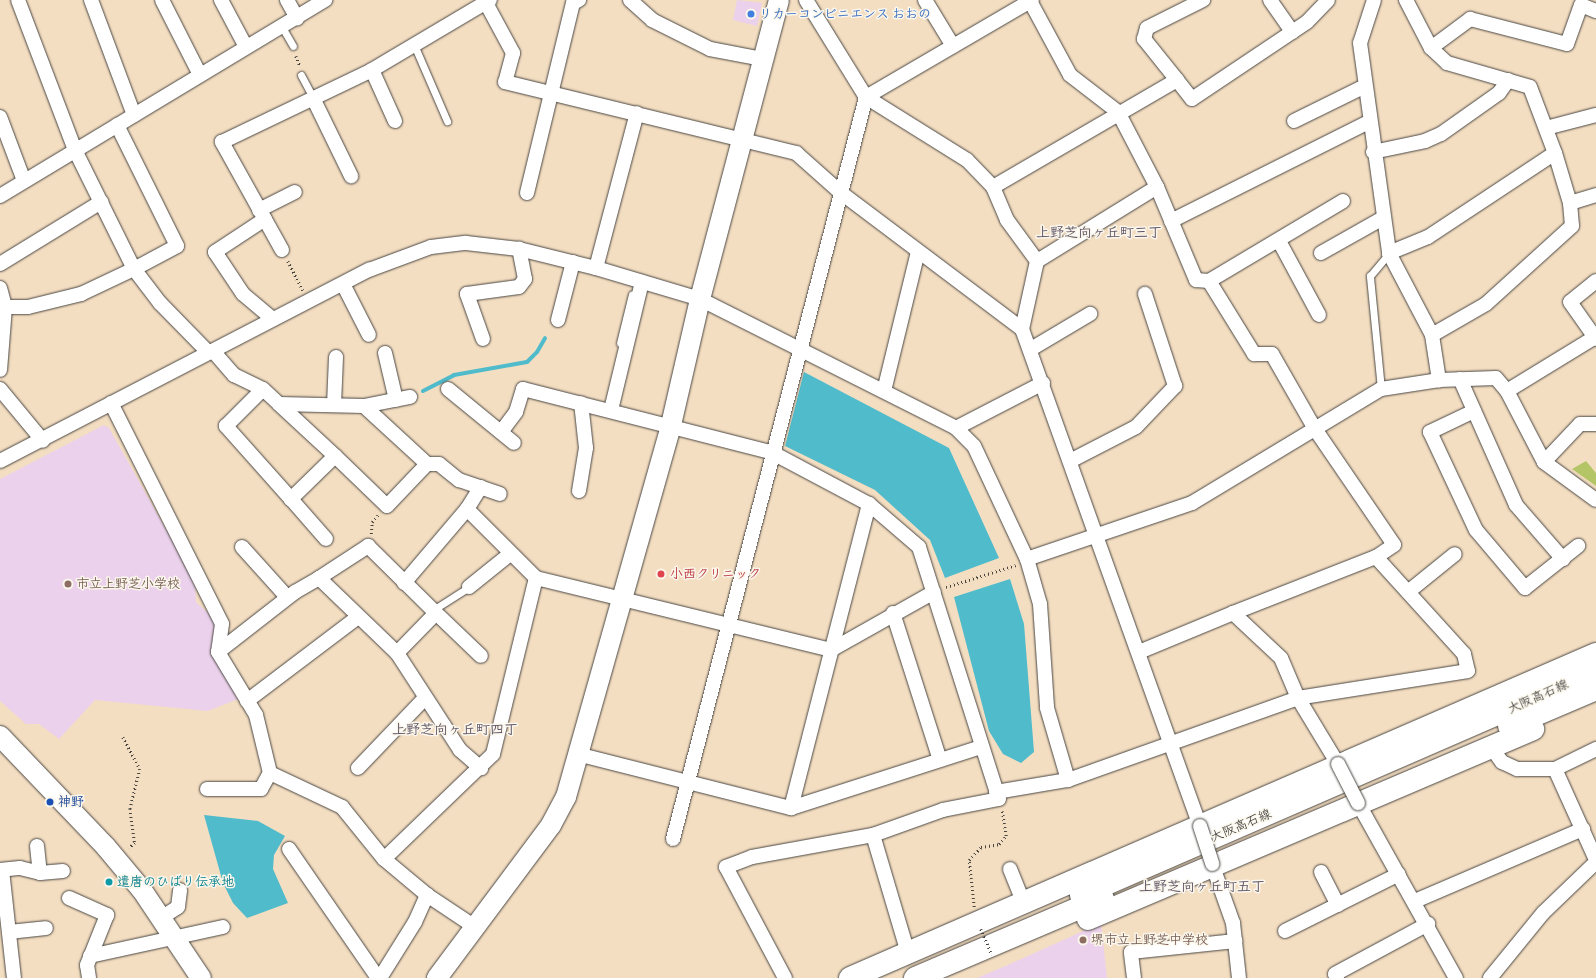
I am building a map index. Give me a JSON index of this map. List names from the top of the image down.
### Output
{
  "streets": {
    "main road": ["大阪高石線"]
  },
  "districts": ["上野芝向ヶ丘町三丁", "上野芝向ヶ丘町四丁", "上野芝向ヶ丘町五丁"],
  "places": [
    "リカーコンビニエンス おおの",
    "小西クリニック",
    "市立上野芝小学校",
    "神野",
    "遣唐のひばり伝承地",
    "堺市立上野芝中学校"
  ]
}
